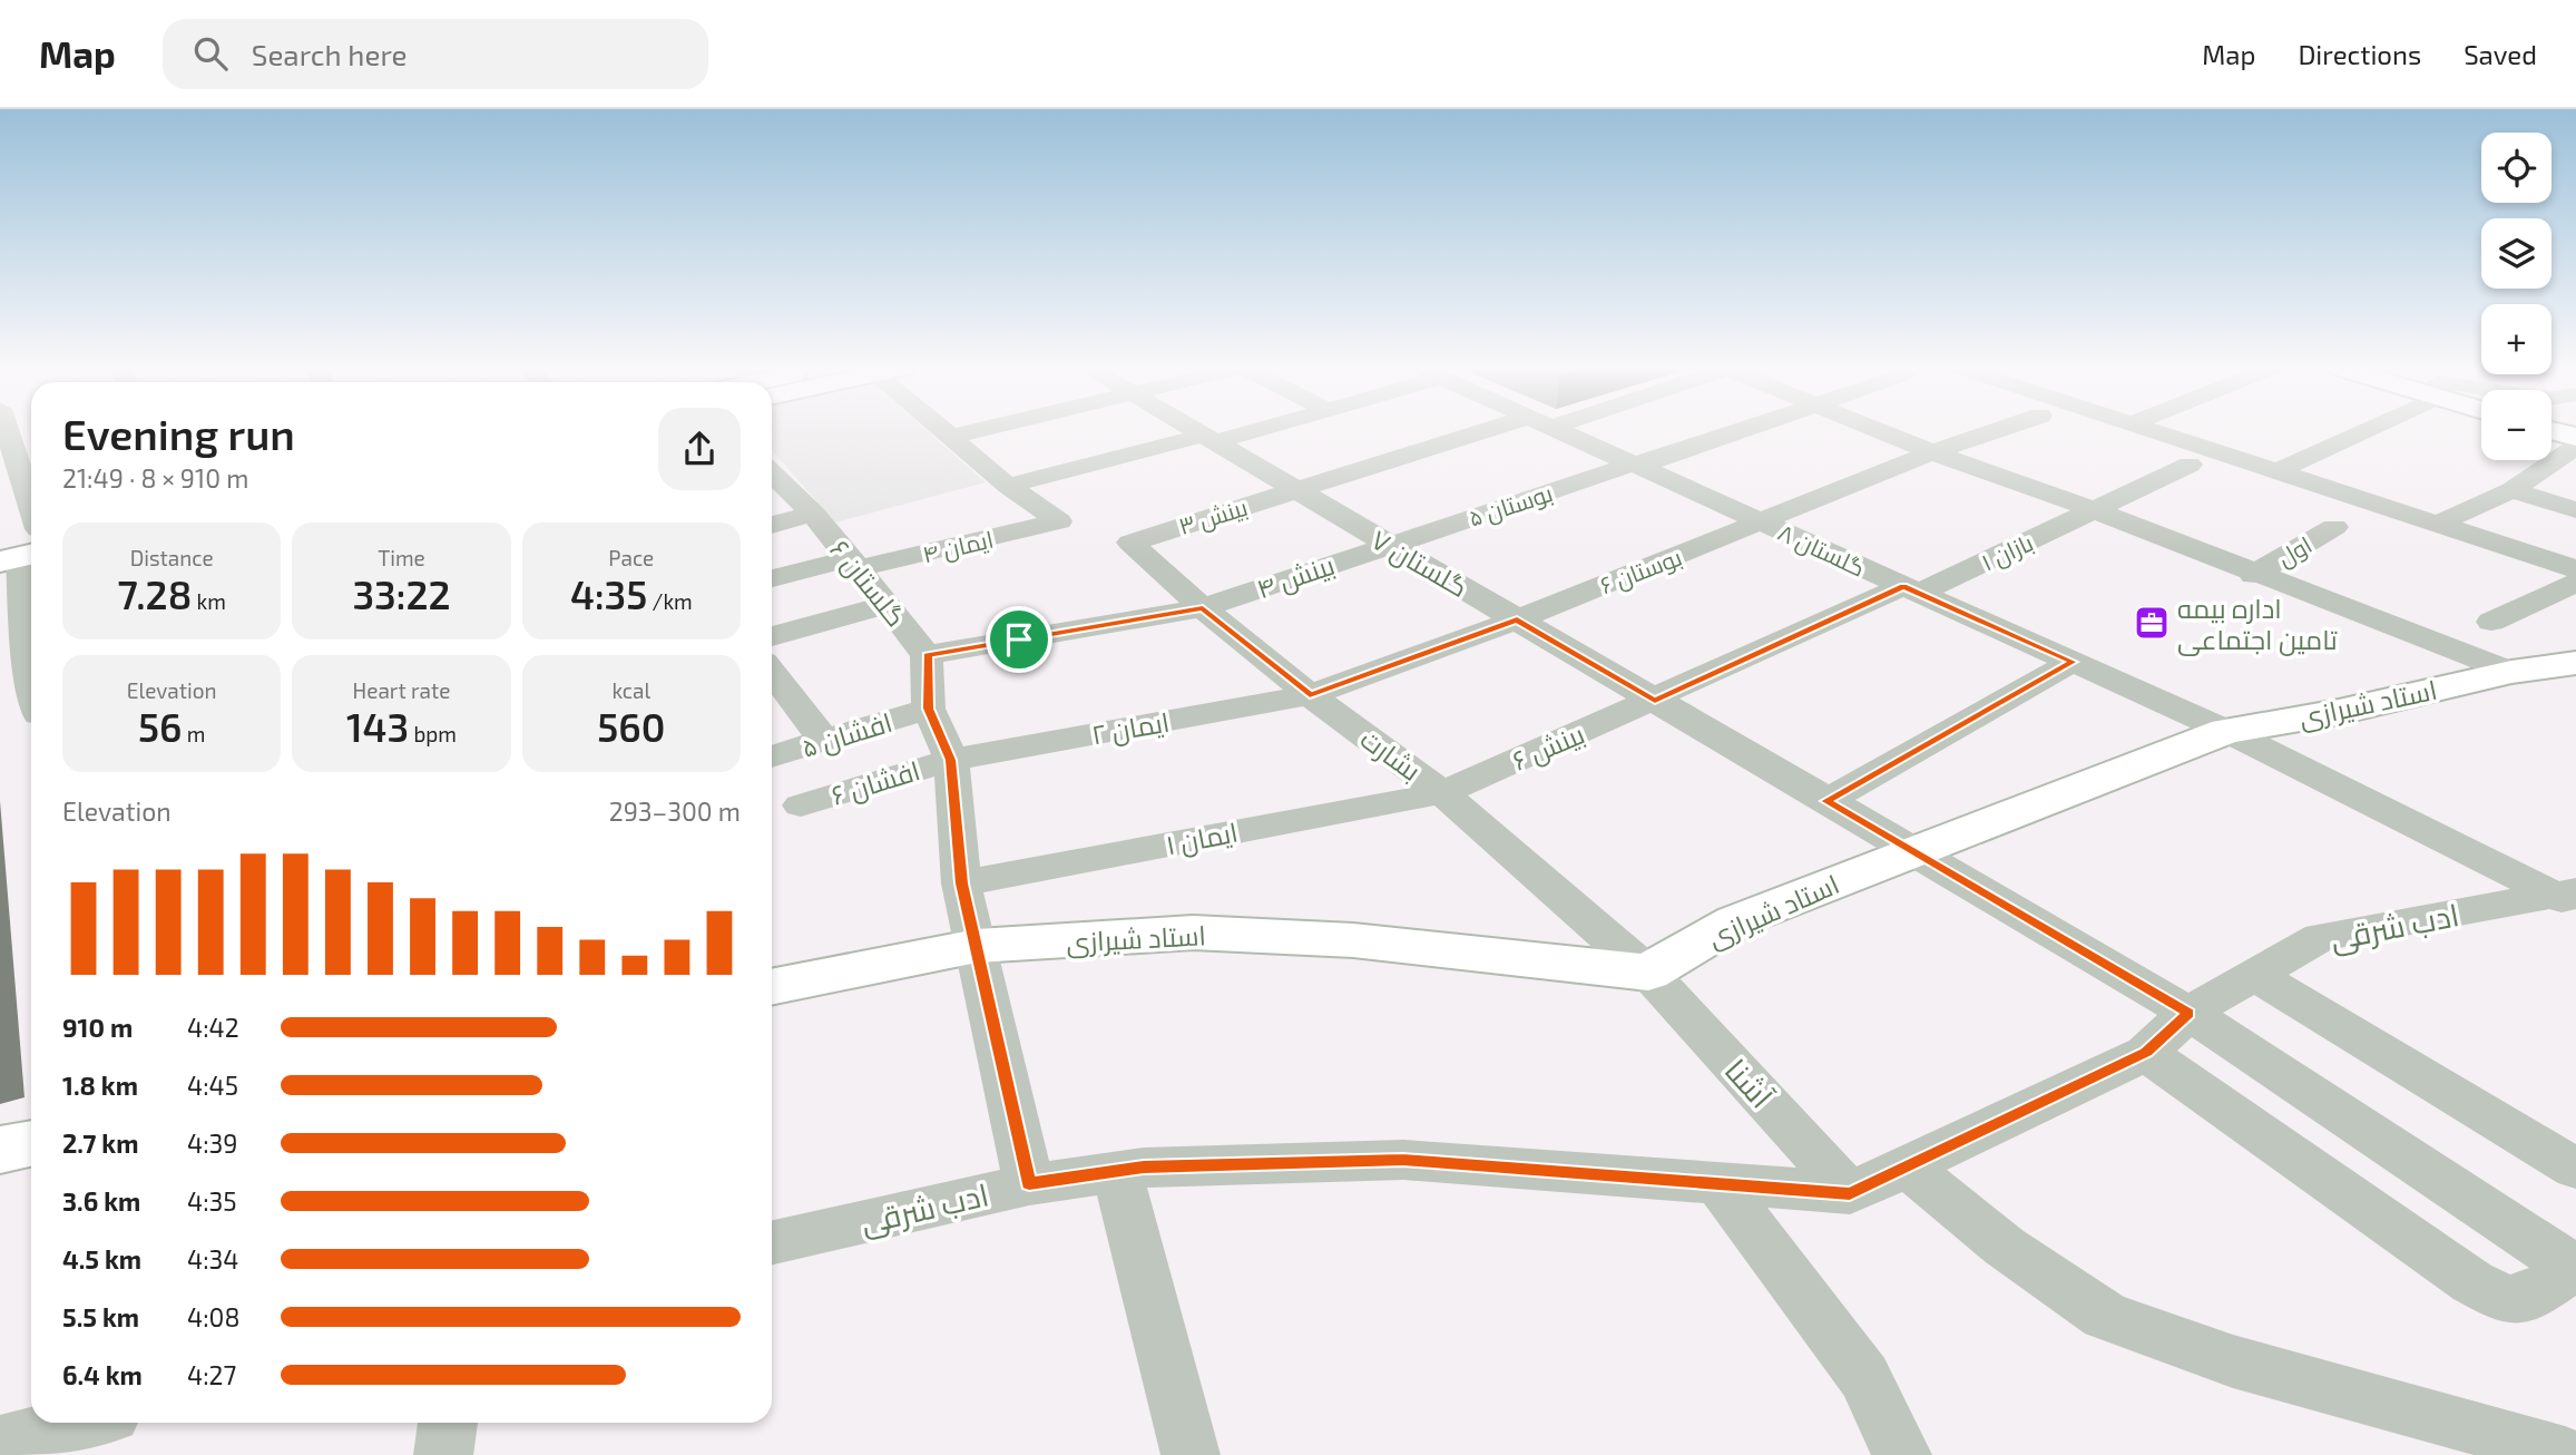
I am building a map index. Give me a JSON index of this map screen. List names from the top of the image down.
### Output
{
  "streets": {
    "street": [
      "بوستان ۵",
      "بینش ۳",
      "ایمان ۴",
      "گلستان ۸",
      "اول",
      "بازان ۱",
      "گلستان ۷",
      "بوستان ۶",
      "بینش ۴",
      "گلستان ۶",
      "استاد شیرازی",
      "ایمان ۲",
      "افشان ۵",
      "بینش ۶",
      "بشارت",
      "افشان ۶",
      "ایمان ۱",
      "ادب شرقی",
      "آشنا"
    ]
  },
  "crossings": [
    ["بوستان ۵", "گلستان ۸"],
    ["بوستان ۵", "گلستان ۷"],
    ["بوستان ۵", "بینش ۴"],
    ["بینش ۳", "گلستان ۷"],
    ["بینش ۳", "بشارت"],
    ["ایمان ۴", "گلستان ۶"],
    ["گلستان ۸", "بازان ۱"],
    ["گلستان ۸", "بوستان ۶"],
    ["گلستان ۸", "استاد شیرازی"],
    ["گلستان ۸", "ادب شرقی"],
    ["بازان ۱", "گلستان ۷"],
    ["بازان ۱", "بینش ۶"],
    ["گلستان ۷", "بوستان ۶"],
    ["گلستان ۷", "بینش ۴"],
    ["گلستان ۷", "استاد شیرازی"],
    ["گلستان ۷", "بینش ۶"],
    ["گلستان ۷", "ادب شرقی"],
    ["بوستان ۶", "ایمان ۲"],
    ["بوستان ۶", "بشارت"],
    ["بینش ۴", "گلستان ۶"],
    ["بینش ۴", "بشارت"],
    ["استاد شیرازی", "بشارت"],
    ["استاد شیرازی", "آشنا"],
    ["ایمان ۲", "بشارت"],
    ["ایمان ۲", "افشان ۶"],
    ["بینش ۶", "بشارت"],
    ["بینش ۶", "ایمان ۱"],
    ["بشارت", "ایمان ۱"],
    ["بشارت", "آشنا"],
    ["ادب شرقی", "آشنا"]
  ],
  "places": {
    "office": ["اداره بیمه تامین اجتماعی"]
  },
  "page": {
    "header": "Map",
    "search": "Search here",
    "nav": ["Map", "Directions", "Saved"],
    "map_buttons": ["+", "−"],
    "heading": ["Evening run", "21:49 · 8 × 910 m"],
    "stats": [
      ["Distance", "7.28 km"],
      ["Time", "33:22"],
      ["Pace", "4:35 /km"],
      ["Elevation", "56 m"],
      ["Heart rate", "143 bpm"],
      ["kcal", "560"]
    ],
    "chart": ["Elevation", "293–300 m"],
    "list": [
      {
        "name": "910 m",
        "note": "4:42"
      },
      {
        "name": "1.8 km",
        "note": "4:45"
      },
      {
        "name": "2.7 km",
        "note": "4:39"
      },
      {
        "name": "3.6 km",
        "note": "4:35"
      },
      {
        "name": "4.5 km",
        "note": "4:34"
      },
      {
        "name": "5.5 km",
        "note": "4:08"
      },
      {
        "name": "6.4 km",
        "note": "4:27"
      }
    ]
  }
}
